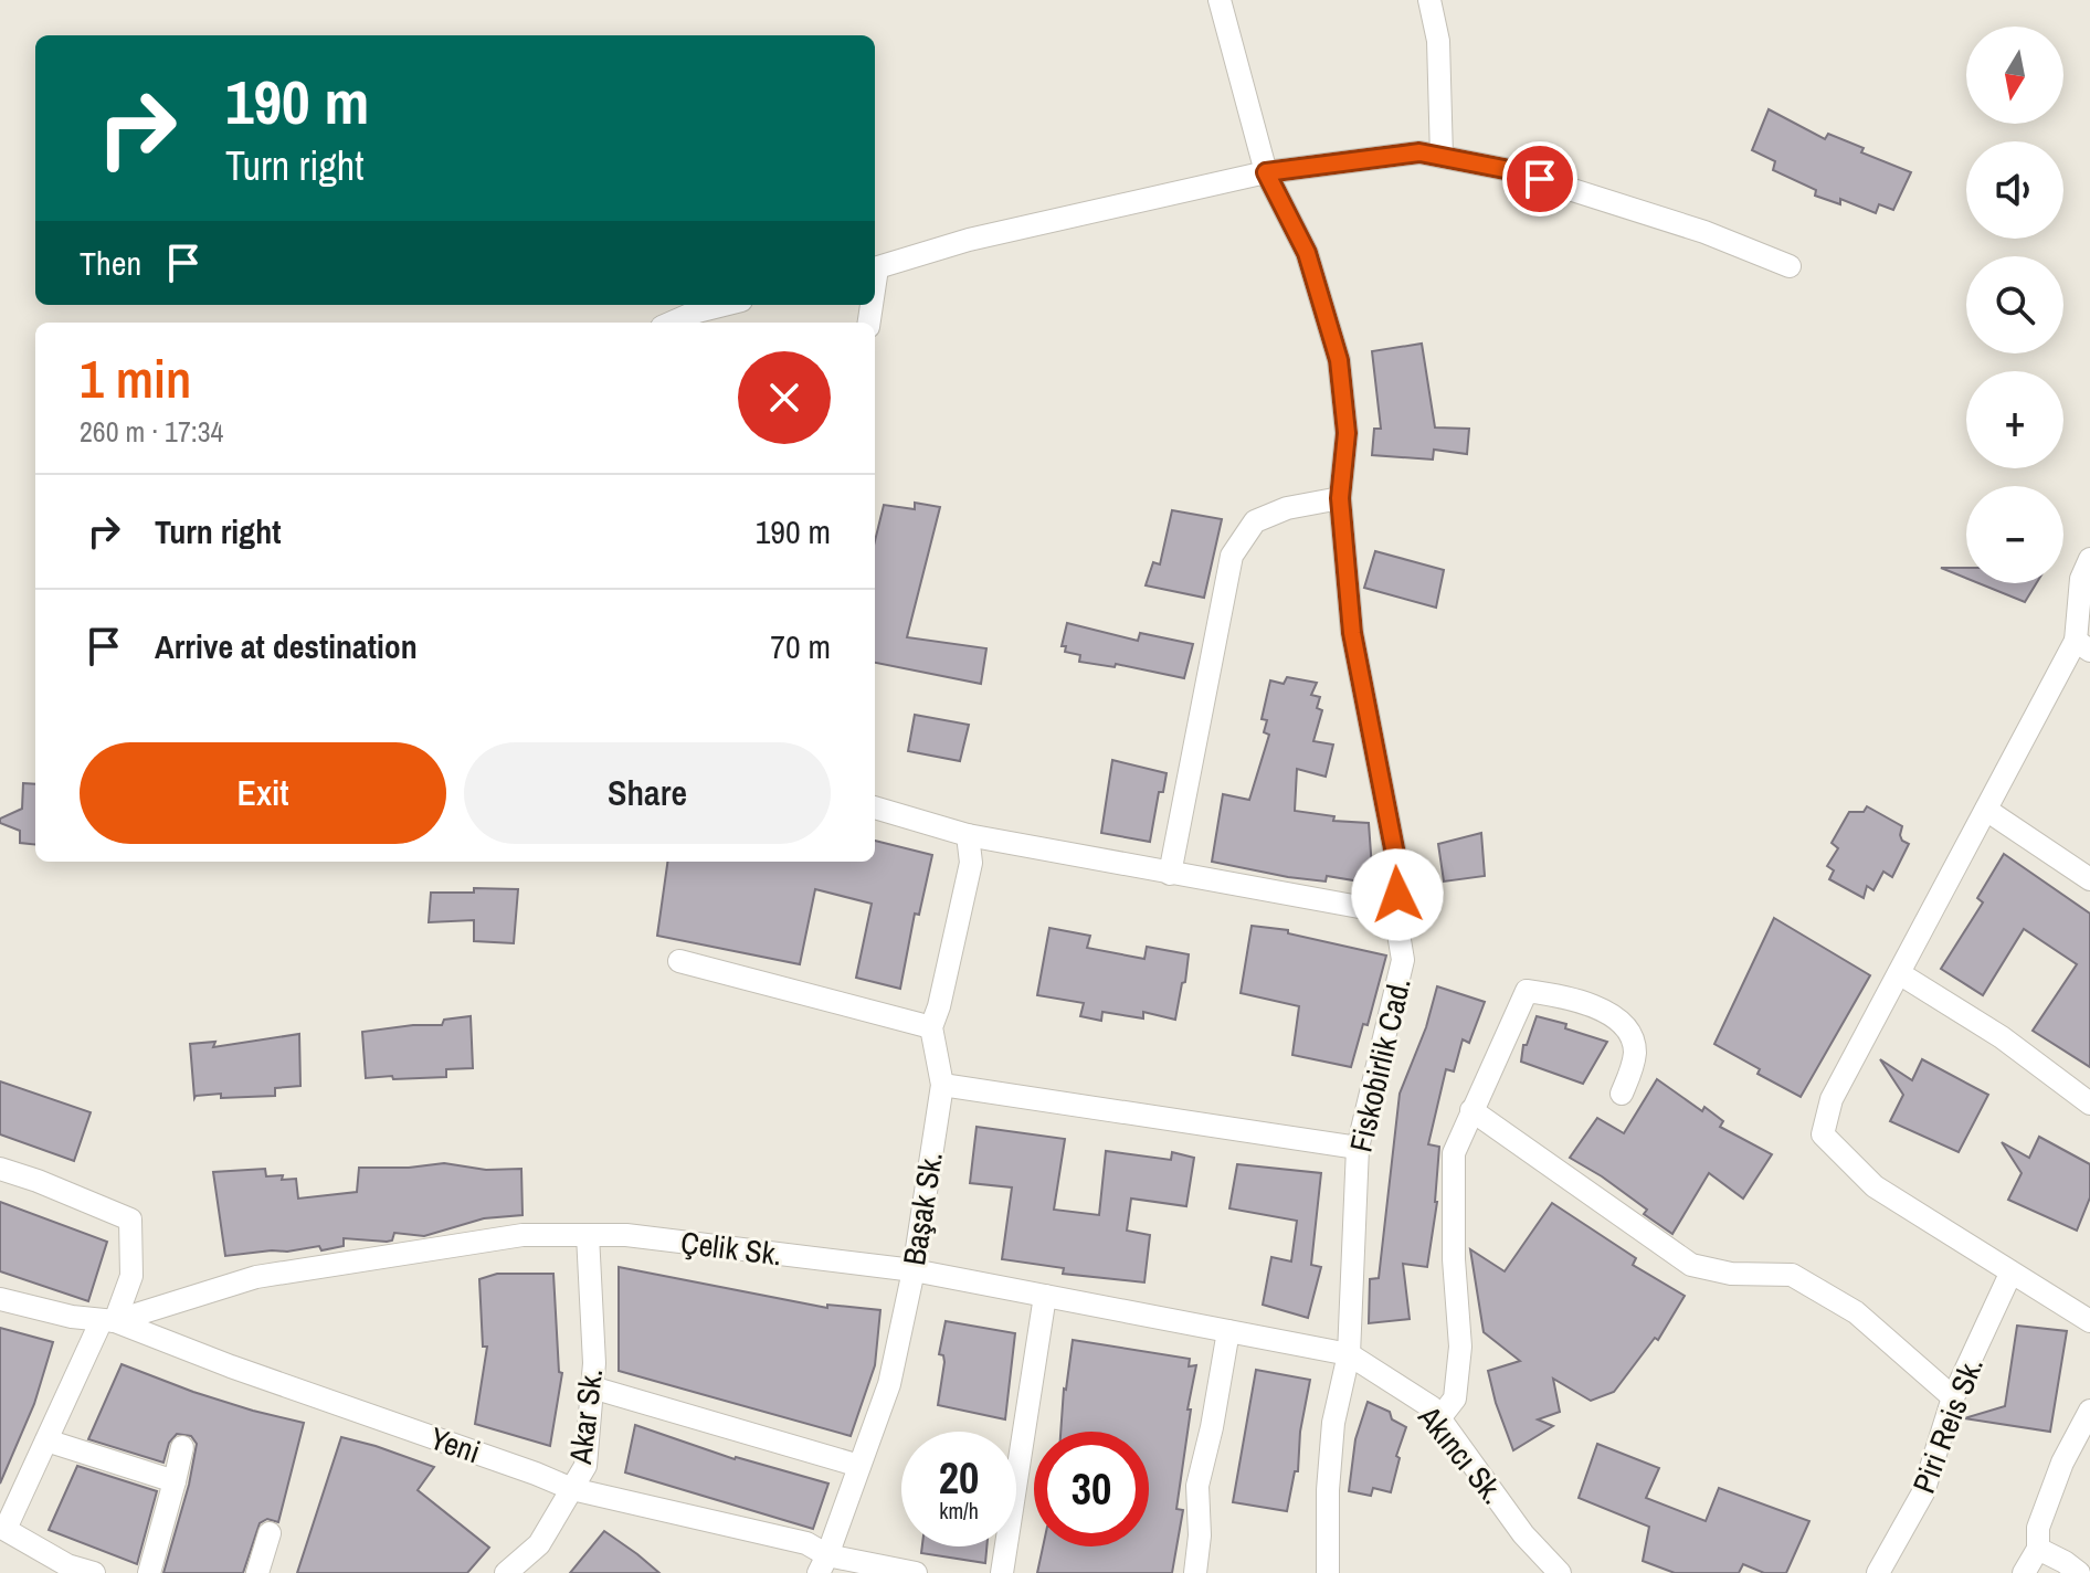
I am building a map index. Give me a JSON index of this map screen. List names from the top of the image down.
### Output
{
  "streets": {
    "street": [
      "Fiskobirlik Cad.",
      "Başak Sk.",
      "Çelik Sk.",
      "Akar Sk.",
      "Piri Reis Sk.",
      "Yeni",
      "Akıncı Sk."
    ]
  },
  "crossings": [
    ["Fiskobirlik Cad.", "Çelik Sk."],
    ["Fiskobirlik Cad.", "Akıncı Sk."],
    ["Başak Sk.", "Çelik Sk."],
    ["Başak Sk.", "Yeni"],
    ["Çelik Sk.", "Akar Sk."],
    ["Çelik Sk.", "Yeni"],
    ["Çelik Sk.", "Akıncı Sk."],
    ["Akar Sk.", "Yeni"]
  ],
  "north": "bottom",
  "page": {
    "map_buttons": ["+", "−"],
    "turn": ["190 m", "Turn right"],
    "then": "Then",
    "heading": ["1 min", "260 m · 17:34"],
    "list": [
      {
        "name": "Turn right",
        "value": "190 m"
      },
      {
        "name": "Arrive at destination",
        "value": "70 m"
      }
    ],
    "buttons": ["Exit", "Share"],
    "speed": "20 km/h",
    "limit": "30"
  }
}
